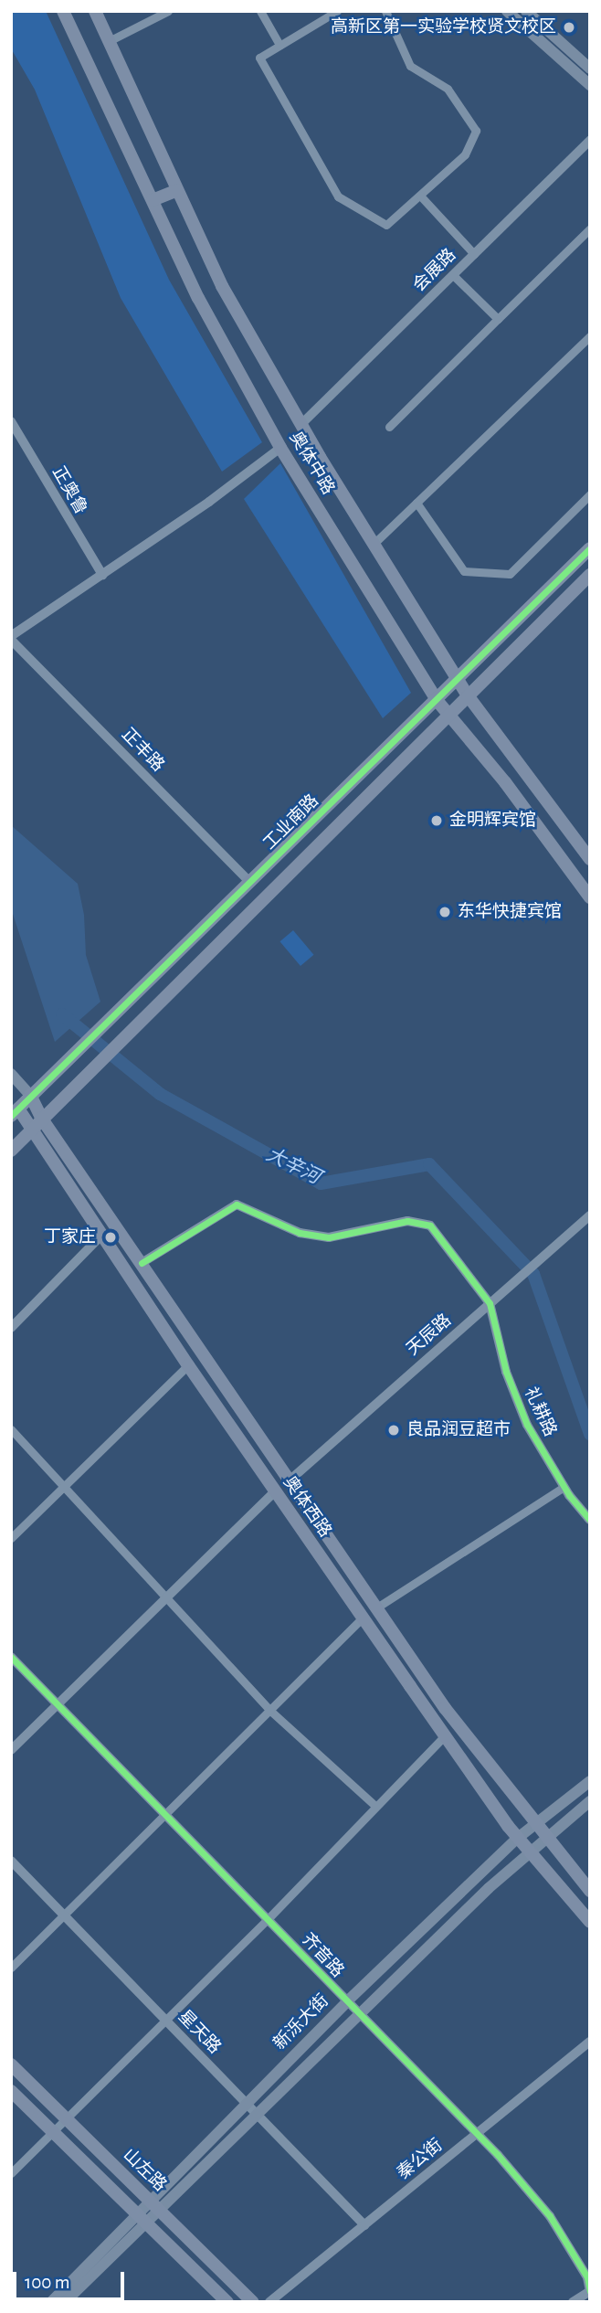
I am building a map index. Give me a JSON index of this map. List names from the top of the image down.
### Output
{
  "streets": {
    "main road": [
      "奥体中路",
      "工业南路",
      "奥体西路",
      "新泺大街",
      "山左路"
    ],
    "street": [
      "会展路",
      "正奥鲁",
      "正丰路",
      "天辰路",
      "礼耕路",
      "齐音路",
      "星天路",
      "秦公街"
    ]
  },
  "crossings": [
    ["会展路", "奥体中路"],
    ["奥体中路", "工业南路"],
    ["正丰路", "工业南路"],
    ["工业南路", "奥体西路"],
    ["天辰路", "礼耕路"],
    ["天辰路", "奥体西路"],
    ["奥体西路", "新泺大街"],
    ["齐音路", "新泺大街"],
    ["齐音路", "秦公街"],
    ["新泺大街", "星天路"],
    ["新泺大街", "山左路"],
    ["星天路", "秦公街"]
  ],
  "water": ["大辛河"],
  "places": [
    "高新区第一实验学校贤文校区",
    "金明辉宾馆",
    "东华快捷宾馆",
    "丁家庄",
    "良品润豆超市"
  ],
  "scale_bar": "100 m"
}
